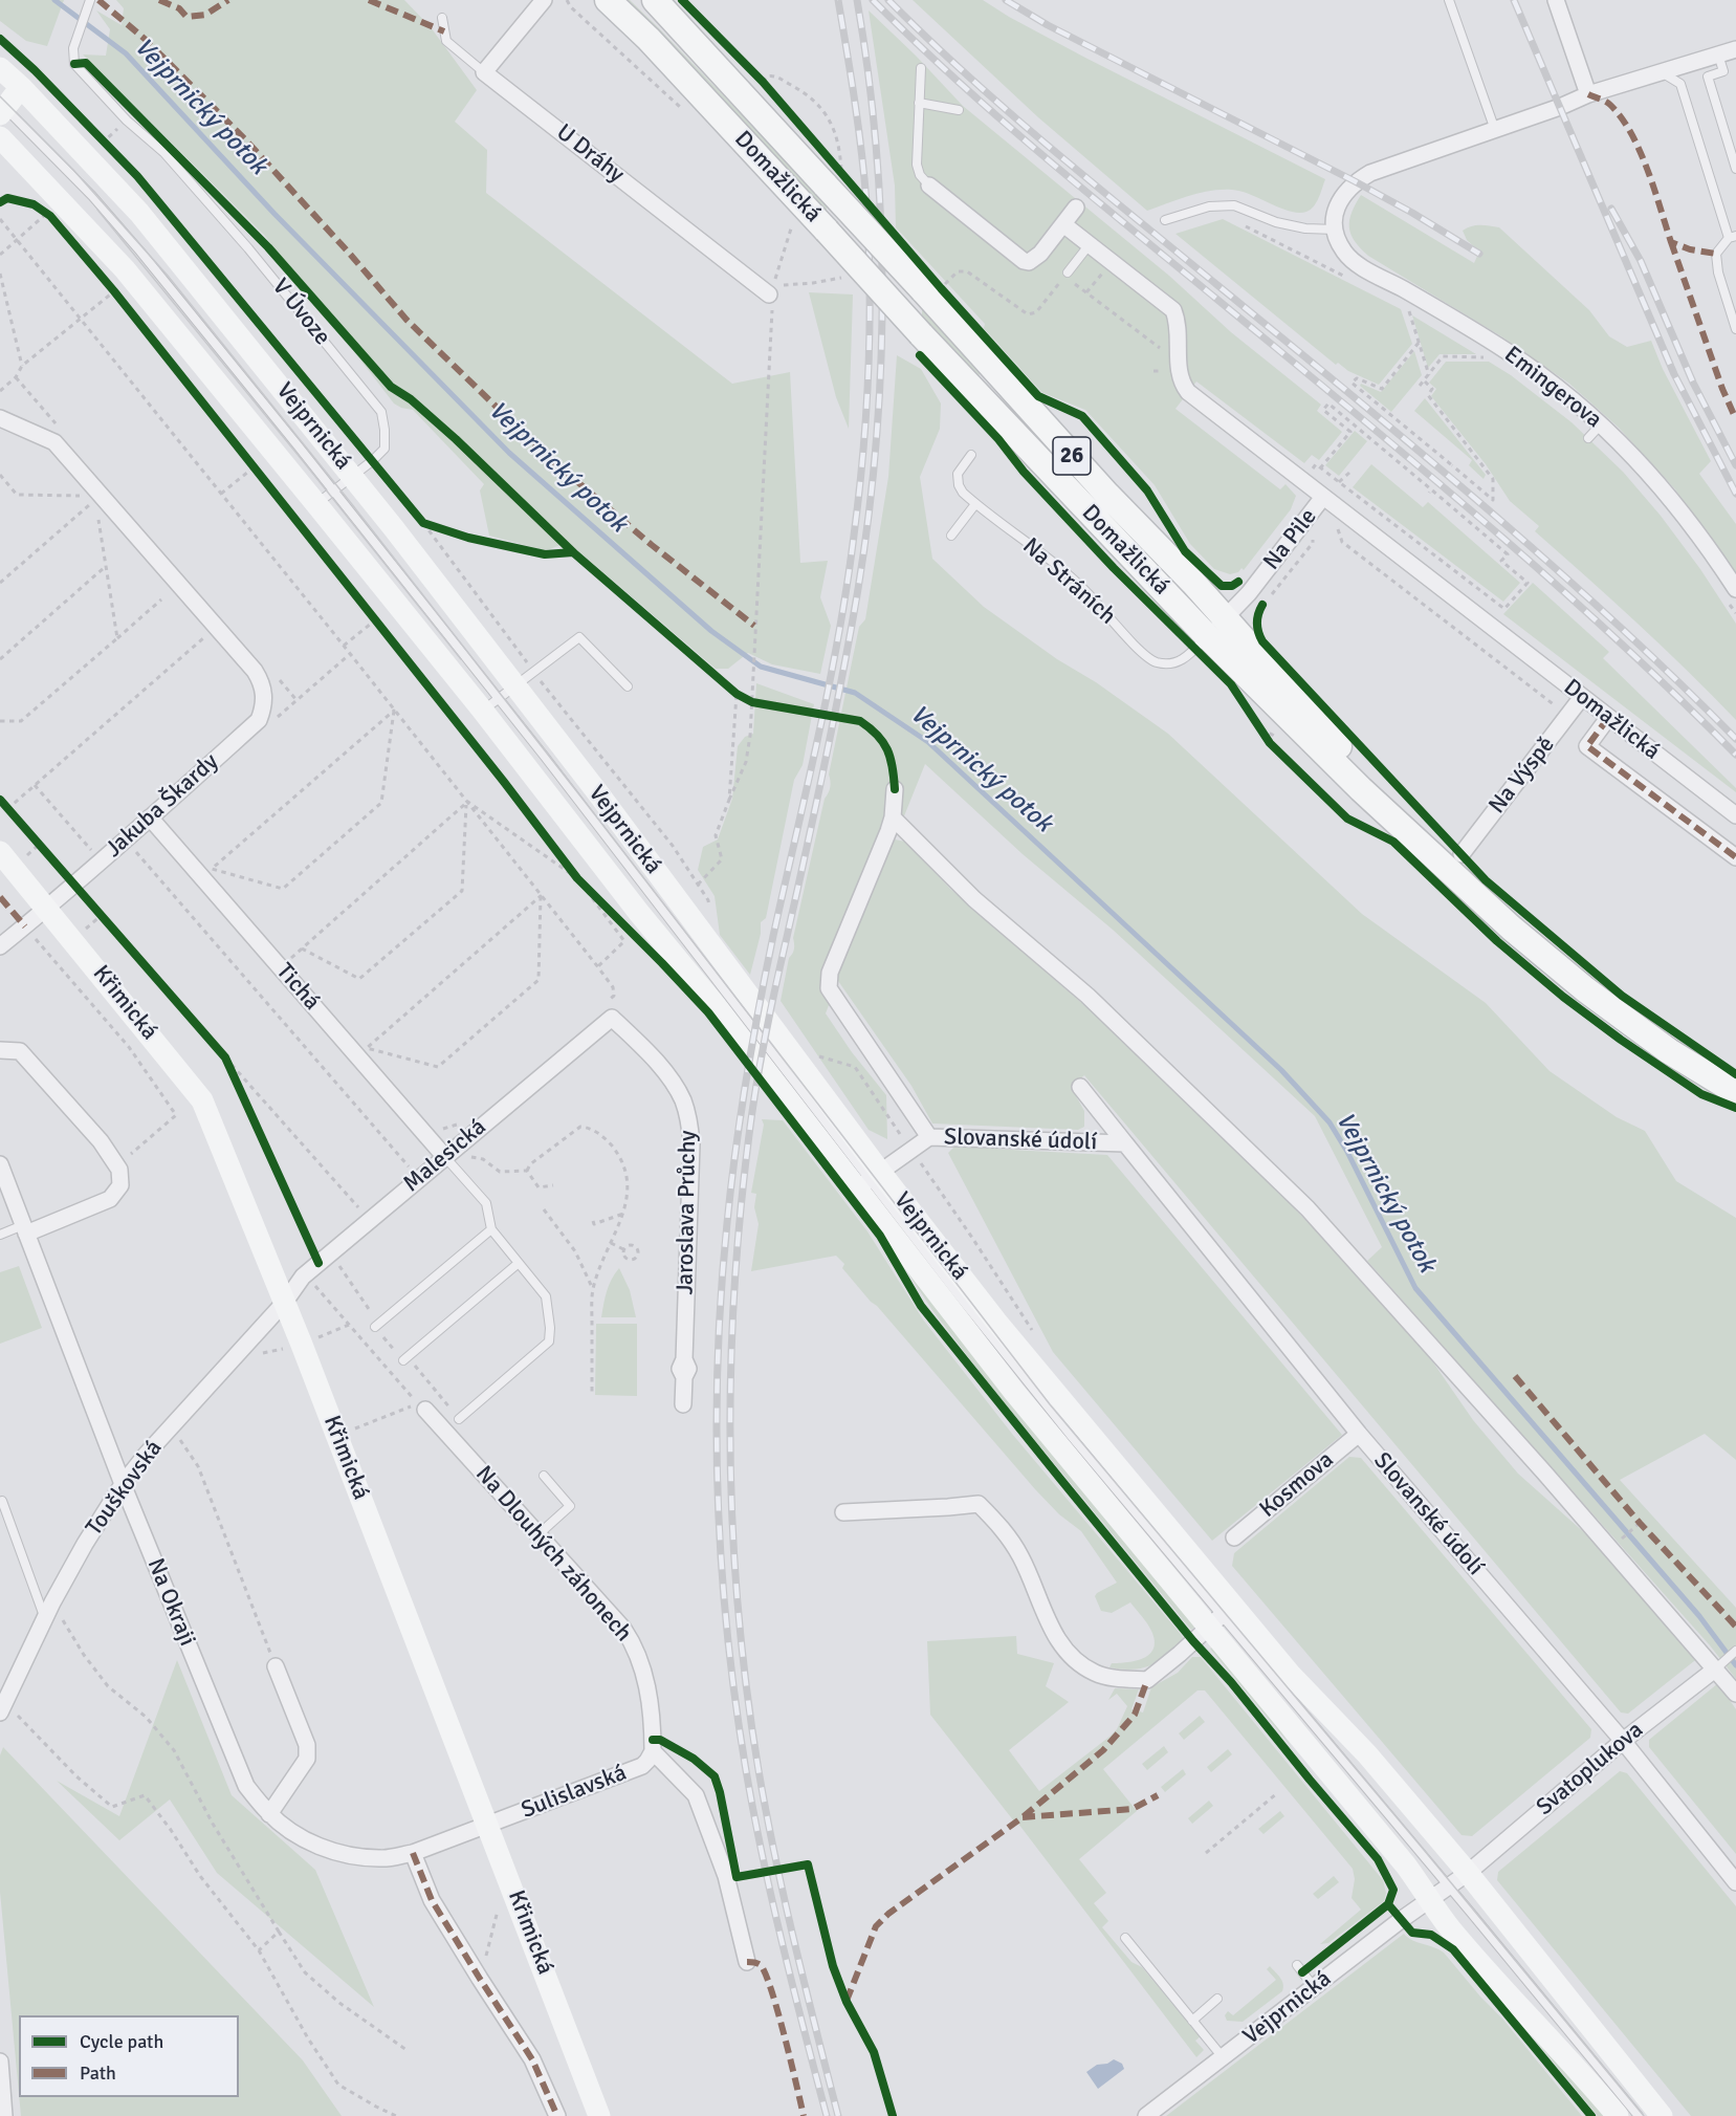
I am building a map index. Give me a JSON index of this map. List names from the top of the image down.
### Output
{
  "streets": {
    "main road": [
      "Domažlická",
      "Vejprnická",
      "26",
      "Křimická"
    ],
    "street": [
      "U Dráhy",
      "Emingerova",
      "Na Pile",
      "Na Výspě",
      "Jakuba Škardy",
      "Tichá",
      "Slovanské údolí",
      "Malesická",
      "Jaroslava Průchy",
      "Kosmova",
      "Touškovská",
      "Na Dlouhých záhonech",
      "Na Okraji",
      "Svatoplukova",
      "Sulislavská"
    ],
    "lane": ["V Úvoze", "Na Stráních"]
  },
  "crossings": [
    ["Domažlická", "Na Pile"],
    ["Domažlická", "Na Stráních"],
    ["Domažlická", "Na Výspě"],
    ["V Úvoze", "Vejprnická"],
    ["Vejprnická", "Slovanské údolí"],
    ["Vejprnická", "Svatoplukova"],
    ["Na Pile", "Na Stráních"],
    ["Jakuba Škardy", "Tichá"],
    ["Jakuba Škardy", "Křimická"],
    ["Tichá", "Malesická"],
    ["Křimická", "Malesická"],
    ["Křimická", "Touškovská"],
    ["Křimická", "Na Okraji"],
    ["Křimická", "Sulislavská"],
    ["Slovanské údolí", "Kosmova"],
    ["Slovanské údolí", "Svatoplukova"],
    ["Malesická", "Jaroslava Průchy"],
    ["Malesická", "Touškovská"],
    ["Touškovská", "Na Okraji"],
    ["Na Dlouhých záhonech", "Sulislavská"],
    ["Na Okraji", "Sulislavská"]
  ],
  "water": ["Vejprnický potok"],
  "legend": ["Cycle path", "Path"]
}
